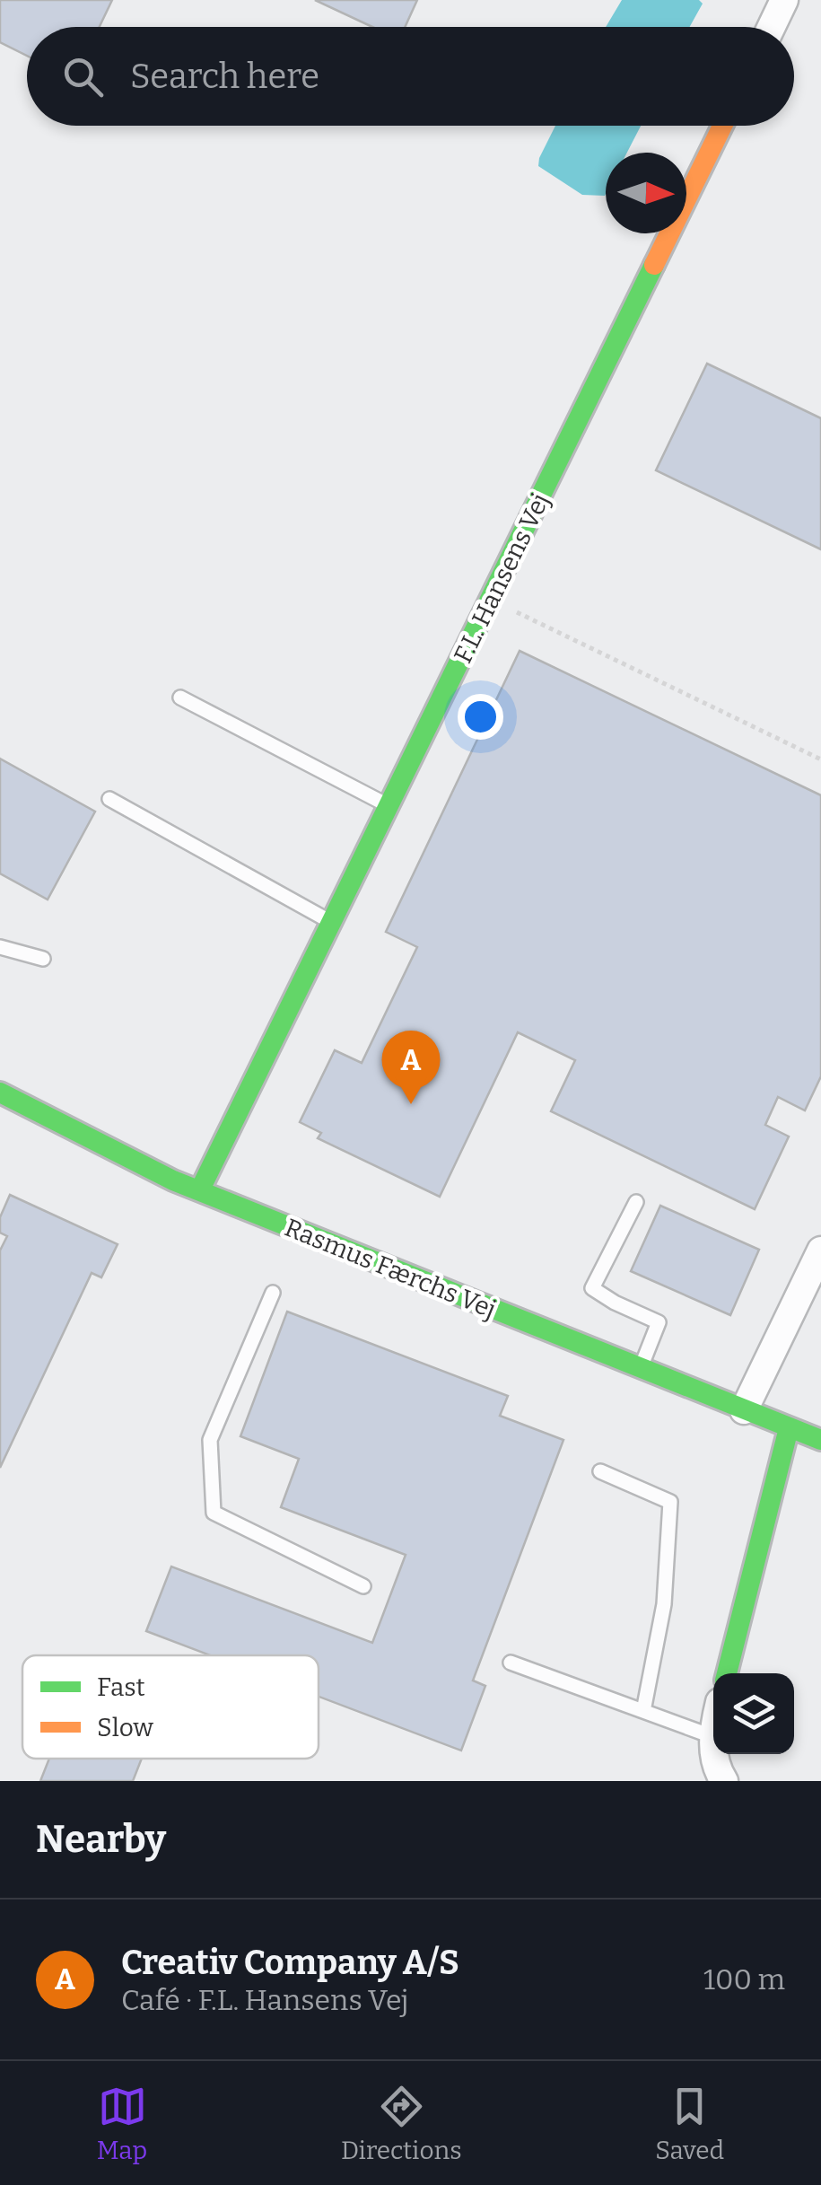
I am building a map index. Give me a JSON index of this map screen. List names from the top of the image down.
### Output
{
  "streets": {
    "street": ["F.L. Hansens Vej", "Rasmus Færchs Vej"]
  },
  "crossings": [
    ["F.L. Hansens Vej", "Rasmus Færchs Vej"]
  ],
  "legend": ["Fast", "Slow"],
  "north": "right",
  "page": {
    "search": "Search here",
    "pins": "A",
    "heading": "Nearby",
    "list": [
      {
        "mark": "A",
        "name": "Creativ Company A/S",
        "note": "Café · F.L. Hansens Vej",
        "value": "100 m"
      }
    ],
    "nav": ["Map", "Directions", "Saved"]
  }
}
